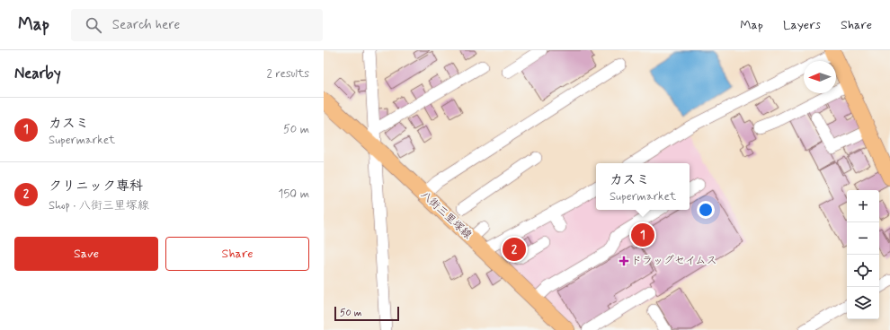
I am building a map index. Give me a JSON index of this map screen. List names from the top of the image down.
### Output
{
  "streets": {
    "main road": ["八街三里塚線"]
  },
  "places": {
    "health": ["ドラッグセイムス"]
  },
  "scale_bar": "50 m",
  "north": "left",
  "page": {
    "header": "Map",
    "search": "Search here",
    "nav": ["Map", "Layers", "Share"],
    "heading": ["Nearby", "2 results"],
    "list": [
      {
        "mark": "1",
        "name": "カスミ",
        "note": "Supermarket",
        "value": "50 m"
      },
      {
        "mark": "2",
        "name": "クリニック専科",
        "note": "Shop · 八街三里塚線",
        "value": "150 m"
      }
    ],
    "popup": ["カスミ", "Supermarket"],
    "map_buttons": ["+", "−"],
    "pins": ["1", "2"],
    "buttons": ["Save", "Share"],
    "scale": "50 m"
  }
}
